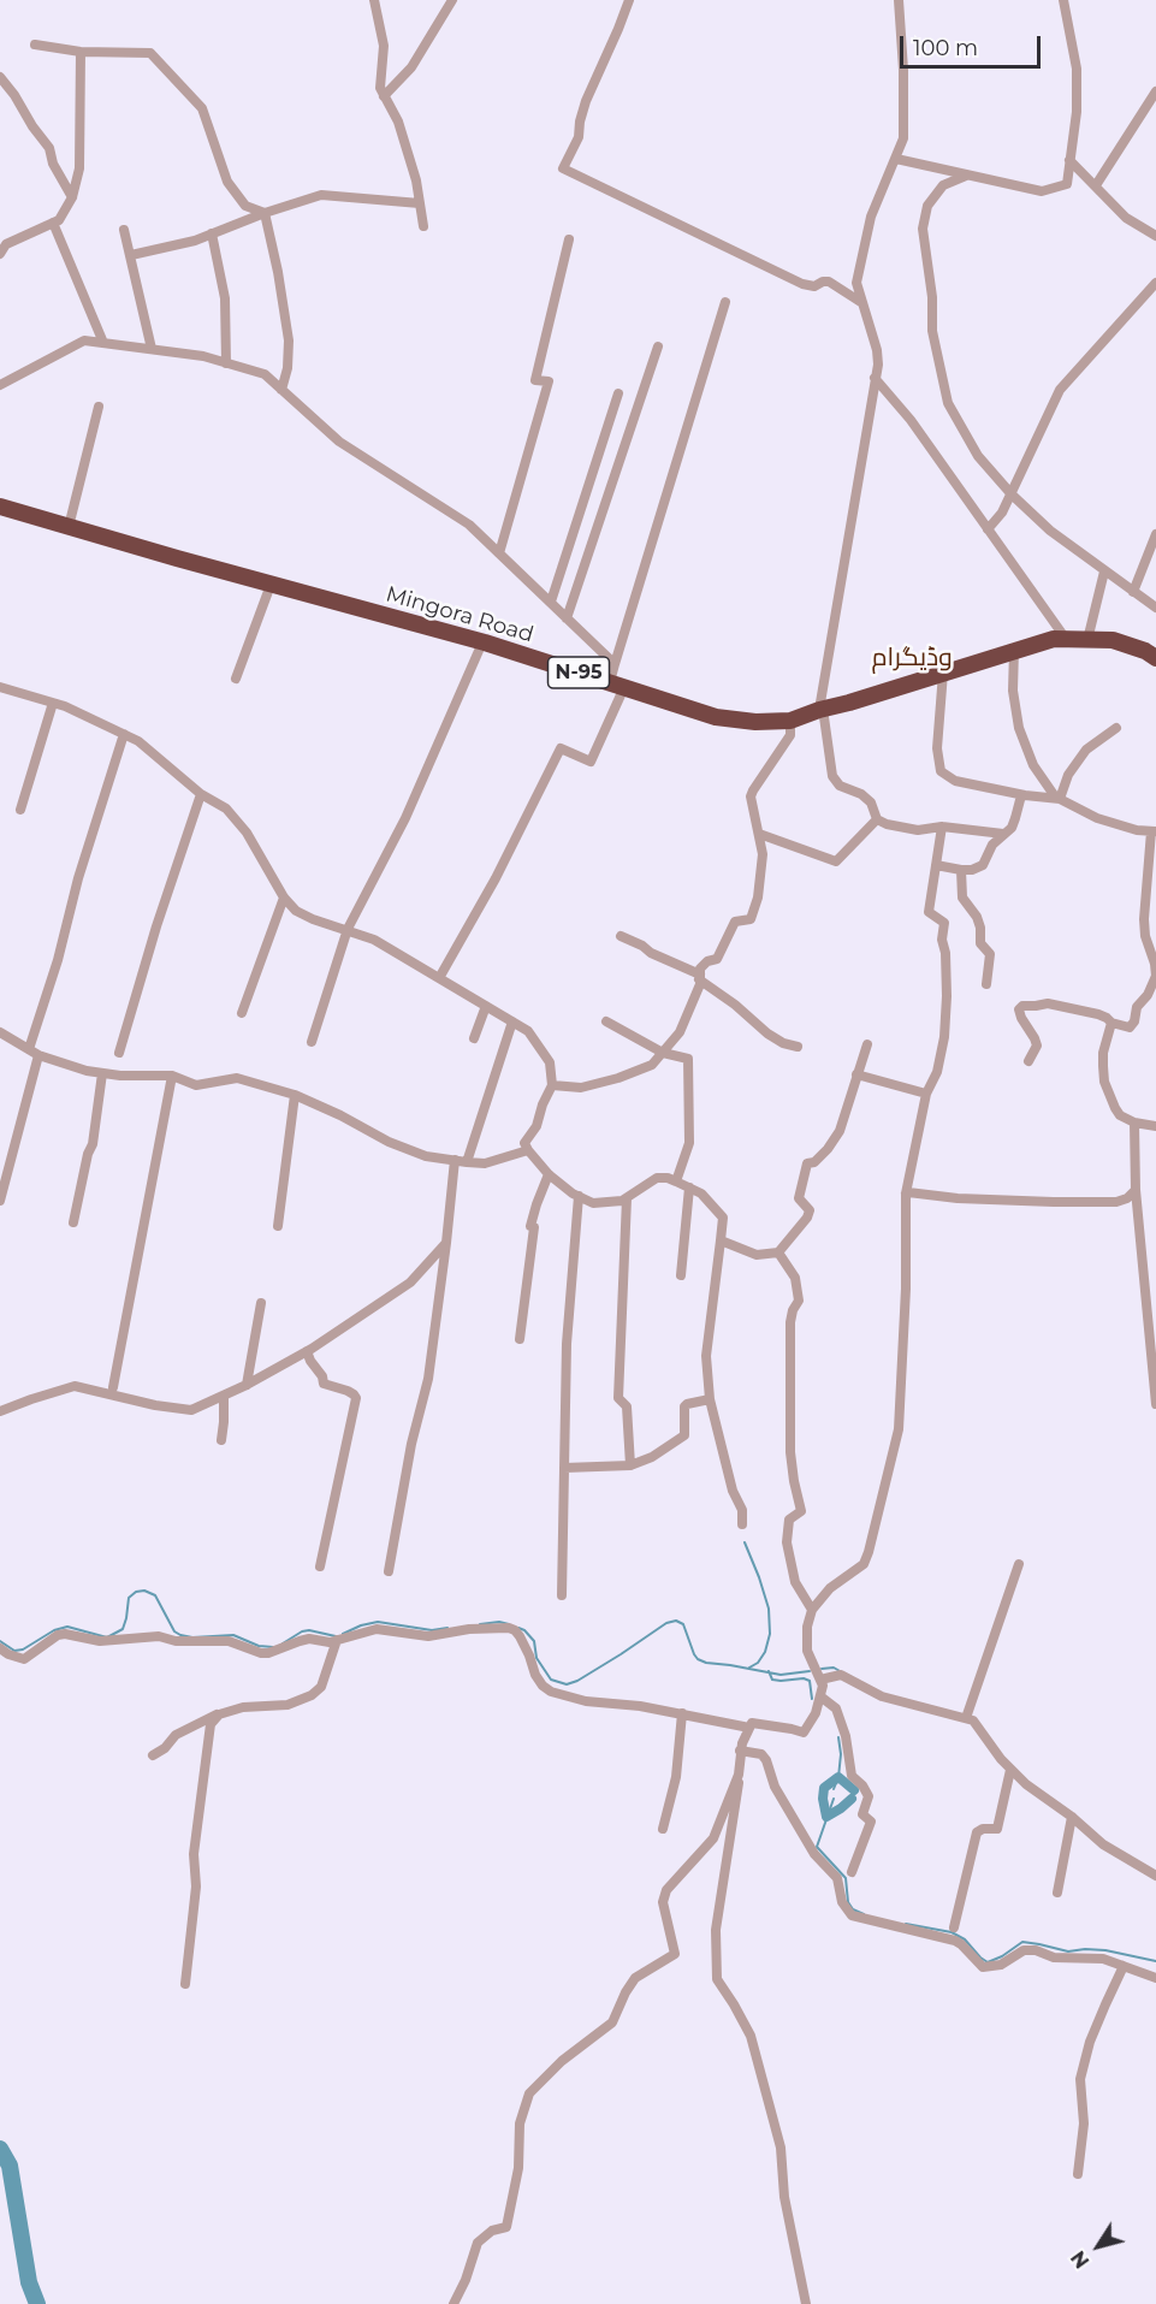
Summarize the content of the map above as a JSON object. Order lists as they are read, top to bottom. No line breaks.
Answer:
{"streets":{"highway":["Mingora Road","N-95"]},"districts":["وڈیگرام"],"scale_bar":"100 m","north":"bottom left"}
